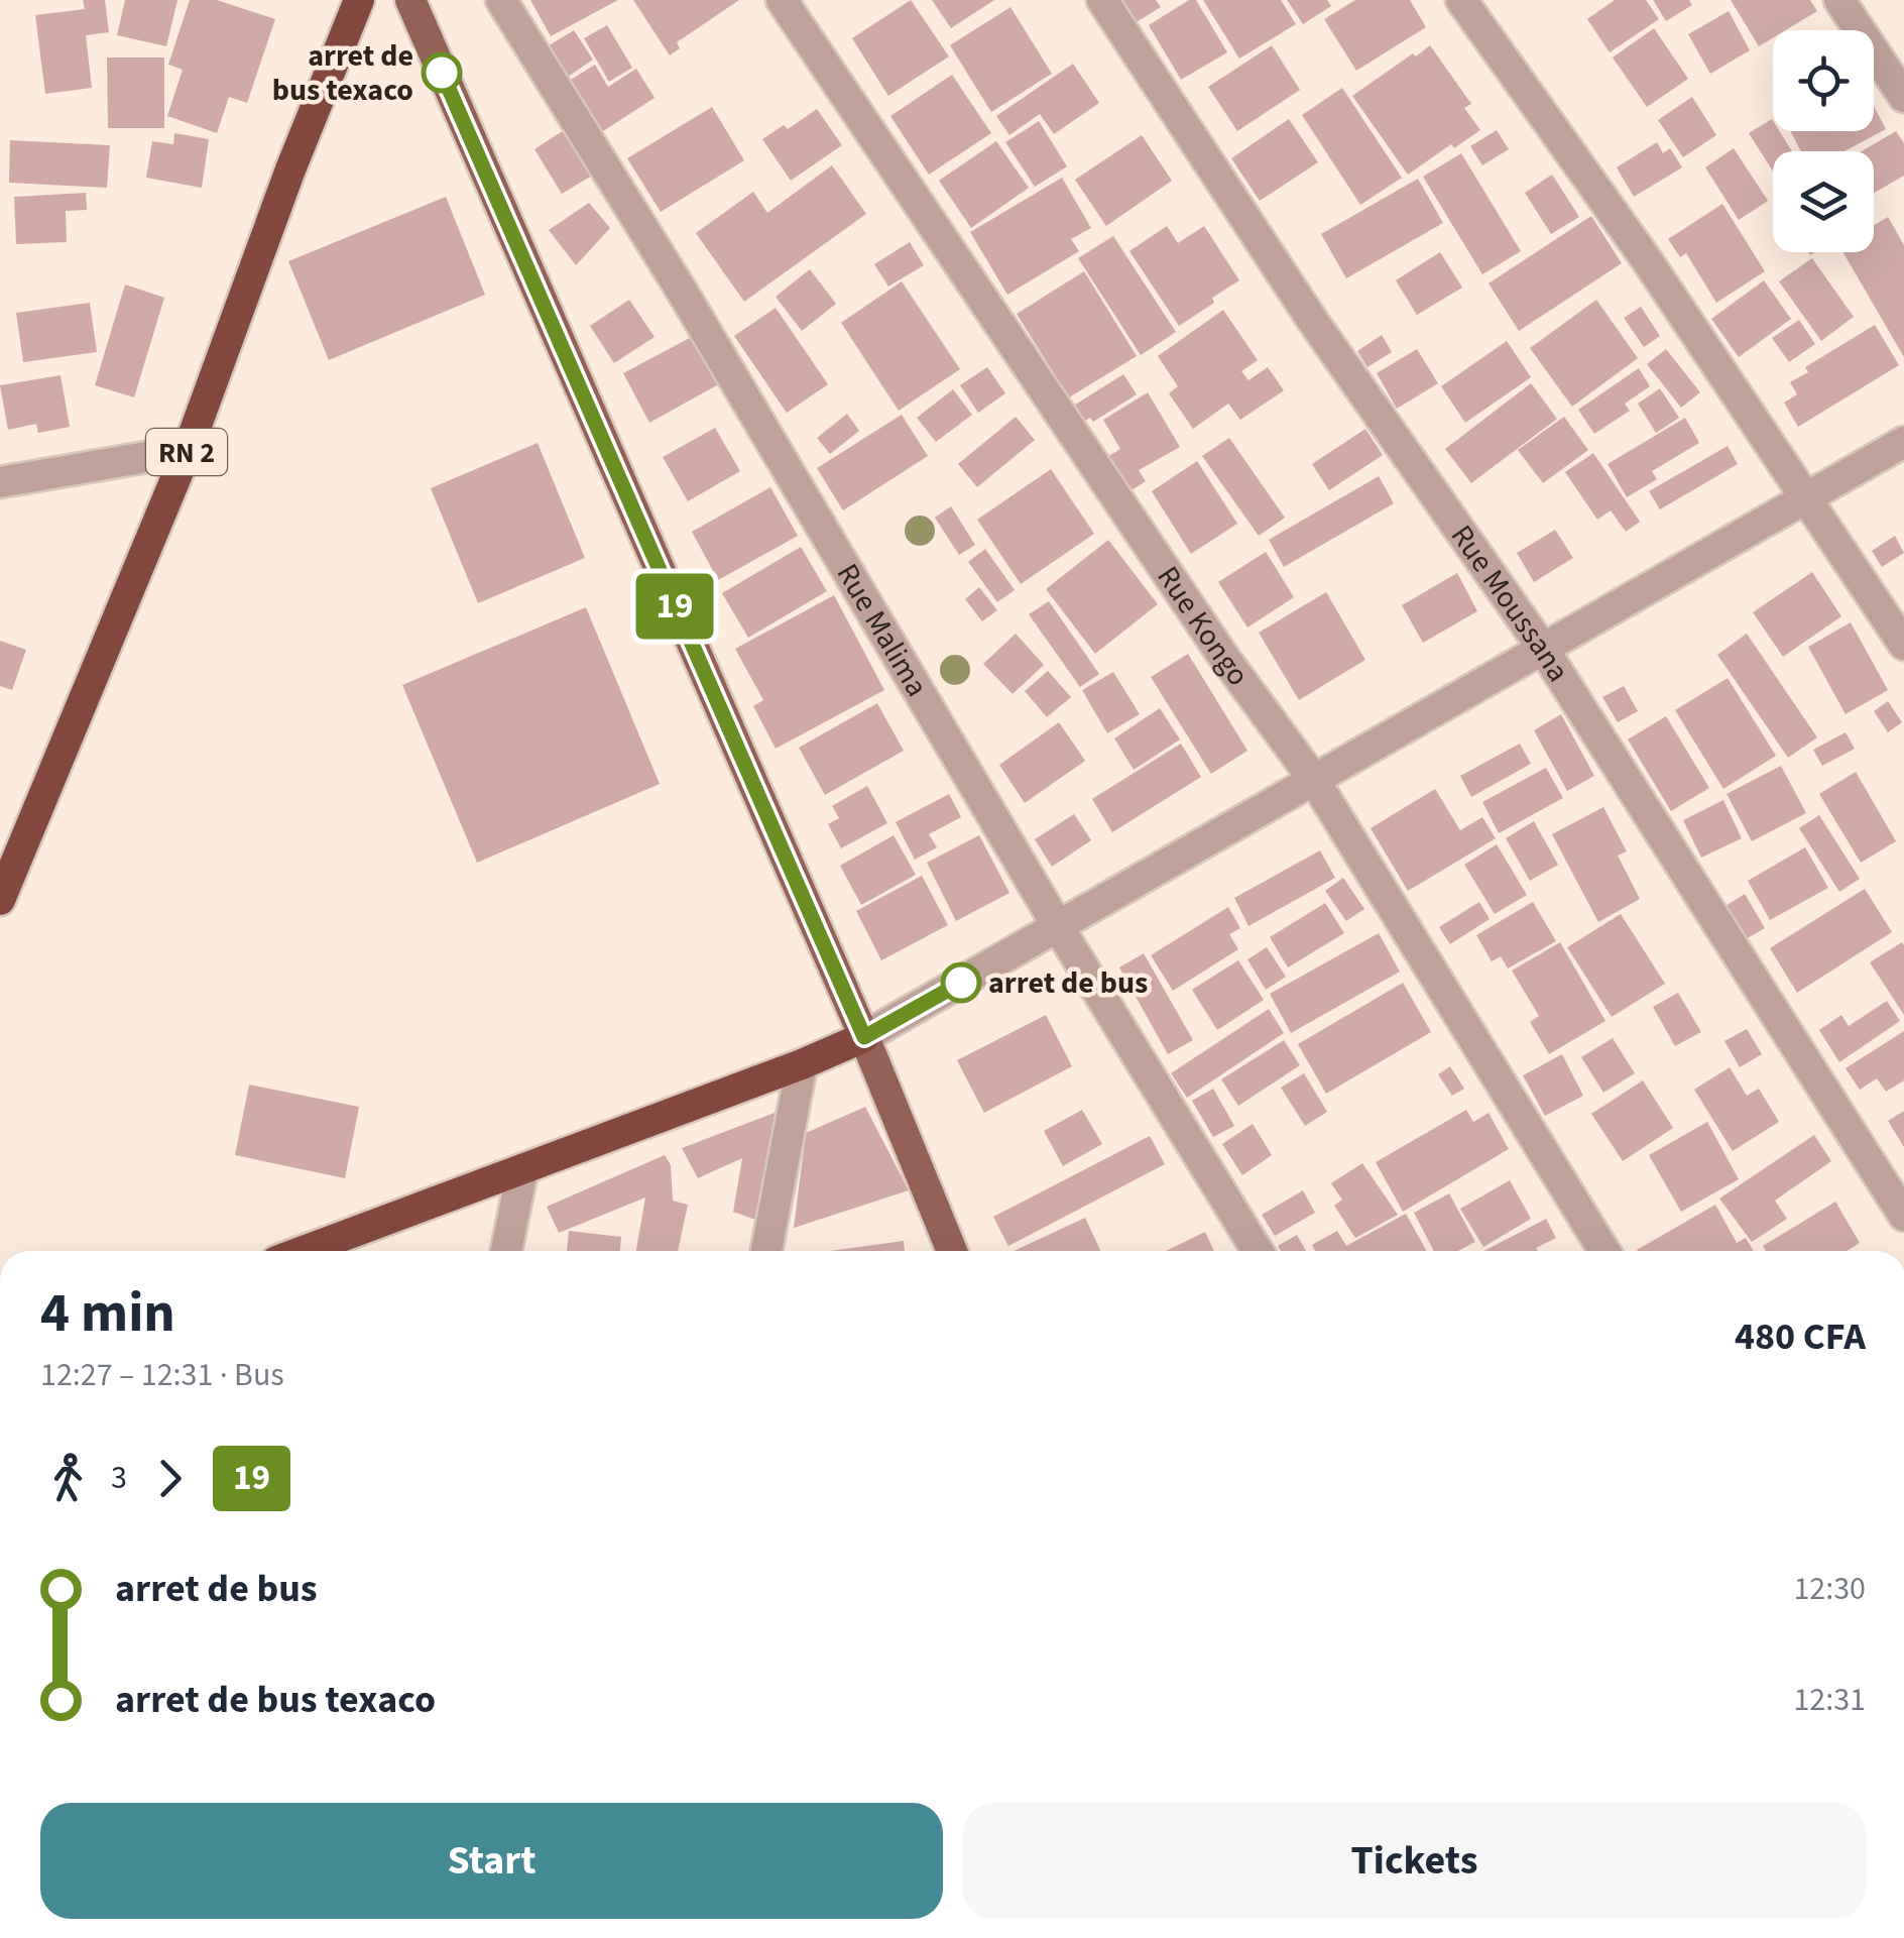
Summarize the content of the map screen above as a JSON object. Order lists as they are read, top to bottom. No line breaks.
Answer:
{"streets":{"highway":["RN 2"],"street":["Rue Moussana","Rue Kongo","Rue Malima"]},"places":["arret de bus texaco","arret de bus"],"lines":["bus line 19"],"page":{"on_map":"19","heading":["4 min","12:27 – 12:31 · Bus","480 CFA"],"legs":["3","19"],"list":[{"name":"arret de bus","value":"12:30"},{"name":"arret de bus texaco","value":"12:31"}],"buttons":["Start","Tickets"]}}
